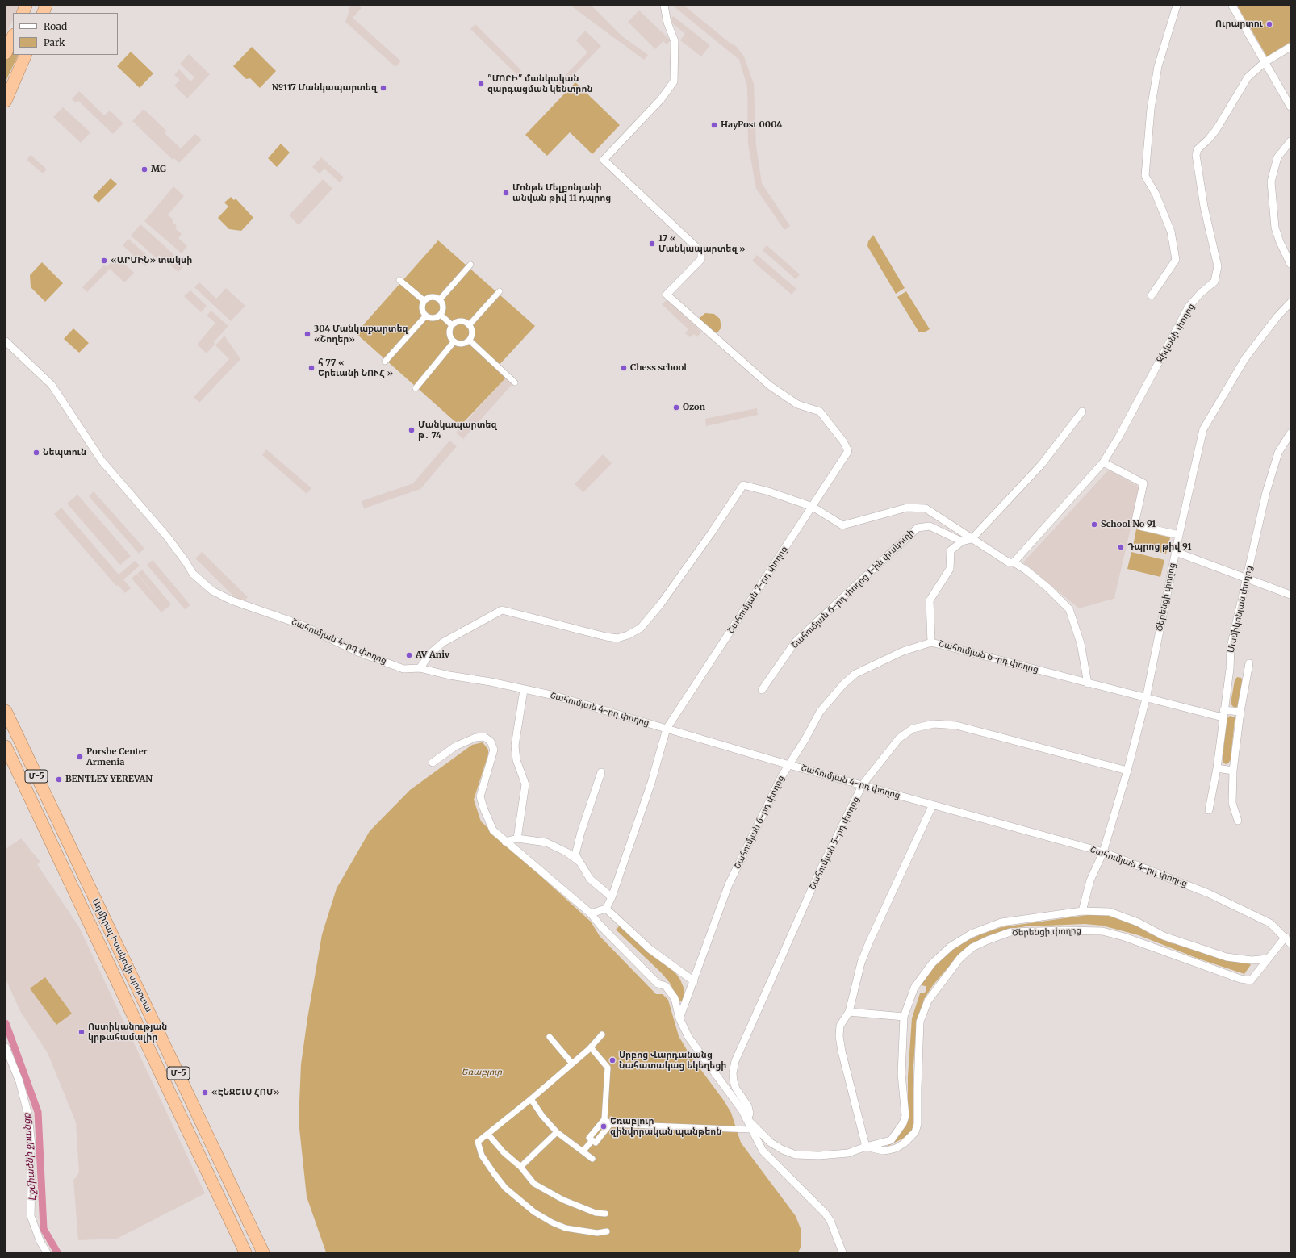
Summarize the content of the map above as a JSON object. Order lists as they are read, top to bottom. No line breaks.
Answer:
{"streets":{"highway":["Մ-5","Ադմիրալ Իսակովի պողոտա"],"street":["Ջիվանի փողոց","Շահումյան 6-րդ փողոց 1-ին փակուղի","Շահումյան 7-րդ փողոց","Ծերենցի փողոց","Մամիկոնյան փողոց","Շահումյան 4-րդ փողոց","Շահումյան 6-րդ փողոց","Շահումյան 5-րդ փողոց"]},"crossings":[["Շահումյան 7-րդ փողոց","Շահումյան 4-րդ փողոց"],["Ծերենցի փողոց","Շահումյան 4-րդ փողոց"],["Ծերենցի փողոց","Շահումյան 6-րդ փողոց"],["Ծերենցի փողոց","Շահումյան 5-րդ փողոց"],["Մամիկոնյան փողոց","Շահումյան 6-րդ փողոց"],["Շահումյան 4-րդ փողոց","Շահումյան 6-րդ փողոց"],["Շահումյան 4-րդ փողոց","Շահումյան 5-րդ փողոց"]],"water":["Էջմիածնի ջրանցք"],"parks":["Եռաբլուր"],"places":["Ուրարտու","\"ՄՈՐԻ\" մանկական զարգացման կենտրոն","№117 Մանկապարտեզ","HayPost 0004","MG","Մոնթե Մելքոնյանի անվան թիվ 11 դպրոց","17 « Մանկապարտեզ »","«ԱՐՄԻՆ» տակսի","304 Մանկաpարտեզ «Շողեր»","հ 77 « Երեւանի ՆՈՒՀ »","Chess school","Ozon","Մանկապարտեզ թ․ 74","Նեպտուն","School No 91","Դպրոց թիվ 91","AV Aniv","Porshe Center Armenia","BENTLEY YEREVAN","Ոստիկանության կրթահամալիր","Սրբոց Վարդանանց Նահատակաց եկեղեցի","«ԷՆՋԵԼՍ ՀՈՄ»","Եռաբլուր զինվորական պանթեոն"],"legend":["Road","Park"]}
